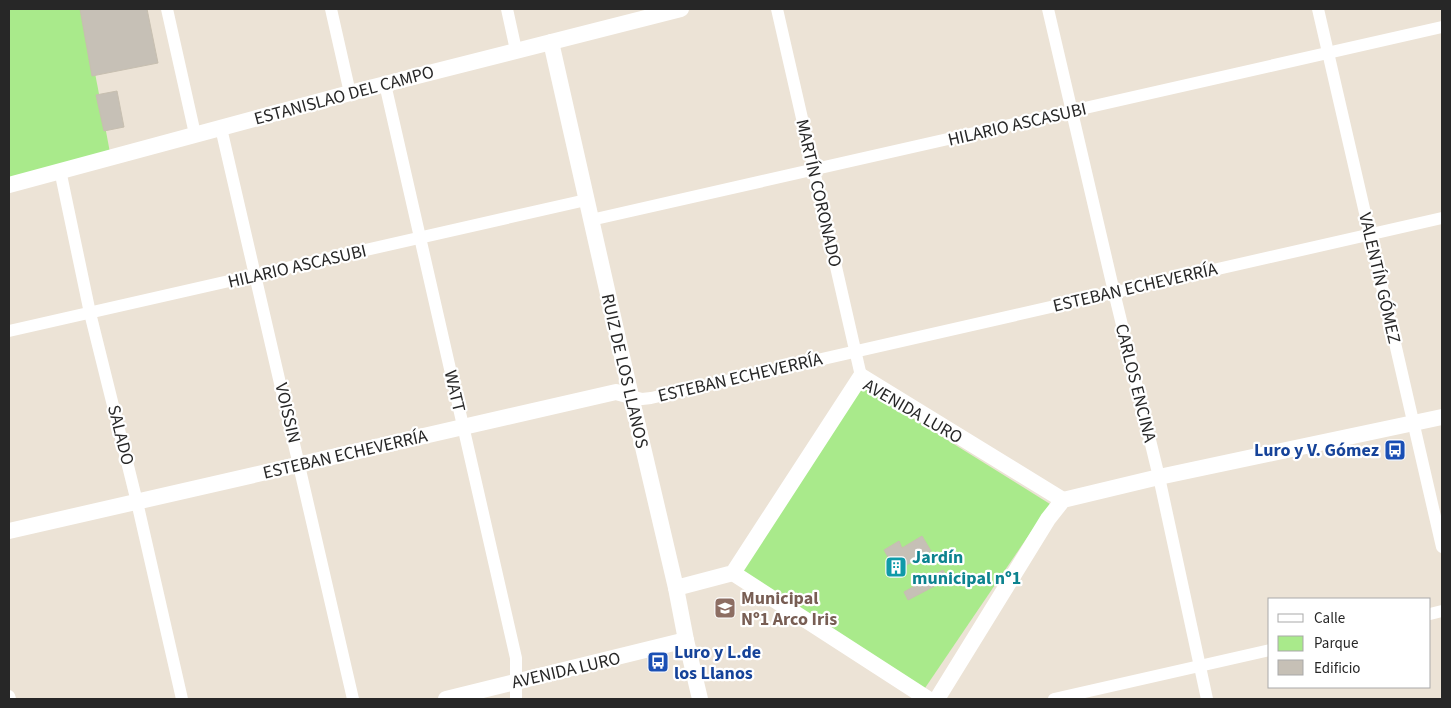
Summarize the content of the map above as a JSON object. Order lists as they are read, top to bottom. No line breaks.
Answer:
{"streets":{"street":["ESTANISLAO DEL CAMPO","HILARIO ASCASUBI","MARTÍN CORONADO","VALENTÍN GÓMEZ","ESTEBAN ECHEVERRÍA","RUIZ DE LOS LLANOS","CARLOS ENCINA","WATT","AVENIDA LURO","VOISSIN","SALADO"]},"crossings":[["ESTANISLAO DEL CAMPO","RUIZ DE LOS LLANOS"],["ESTANISLAO DEL CAMPO","WATT"],["ESTANISLAO DEL CAMPO","VOISSIN"],["ESTANISLAO DEL CAMPO","SALADO"],["HILARIO ASCASUBI","MARTÍN CORONADO"],["HILARIO ASCASUBI","VALENTÍN GÓMEZ"],["HILARIO ASCASUBI","RUIZ DE LOS LLANOS"],["HILARIO ASCASUBI","CARLOS ENCINA"],["HILARIO ASCASUBI","WATT"],["HILARIO ASCASUBI","VOISSIN"],["HILARIO ASCASUBI","SALADO"],["MARTÍN CORONADO","ESTEBAN ECHEVERRÍA"],["MARTÍN CORONADO","AVENIDA LURO"],["VALENTÍN GÓMEZ","ESTEBAN ECHEVERRÍA"],["ESTEBAN ECHEVERRÍA","RUIZ DE LOS LLANOS"],["ESTEBAN ECHEVERRÍA","CARLOS ENCINA"],["ESTEBAN ECHEVERRÍA","WATT"],["ESTEBAN ECHEVERRÍA","VOISSIN"],["ESTEBAN ECHEVERRÍA","SALADO"],["RUIZ DE LOS LLANOS","AVENIDA LURO"],["WATT","AVENIDA LURO"]],"places":{"bus stop":["Luro y V. Gómez","Luro y L.de los Llanos"],"building":["Jardín municipal nº1"],"school or university":["Municipal Nº1 Arco Iris"]},"legend":["Calle","Parque","Edificio"]}
